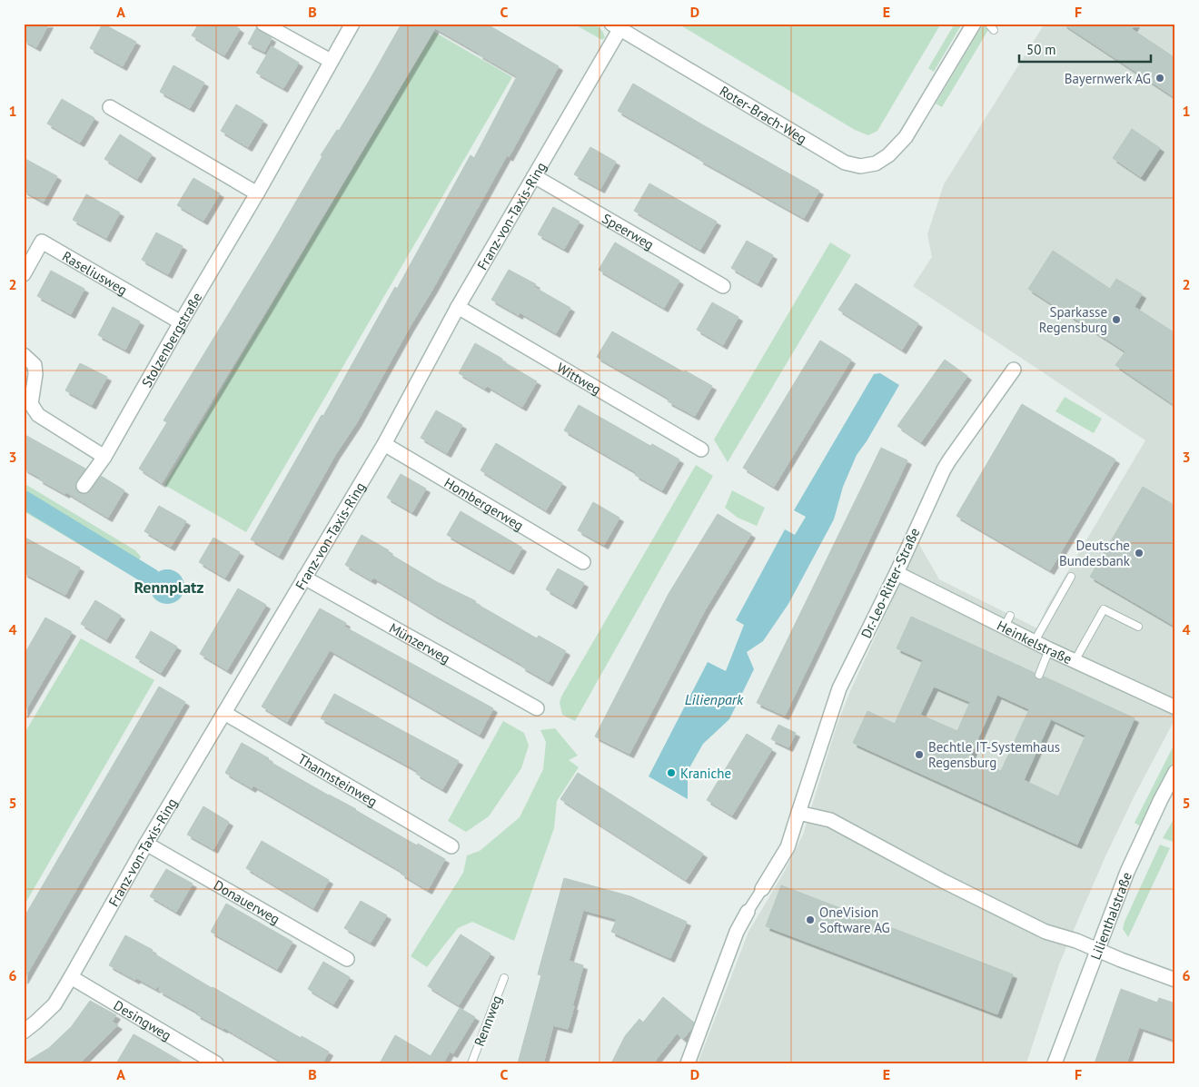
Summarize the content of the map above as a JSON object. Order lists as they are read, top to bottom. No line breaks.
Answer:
{"streets":{"street":["Roter-Brach-Weg","Franz-von-Taxis-Ring","Speerweg","Raseliusweg","Stolzenbergstraße","Wittweg","Hombergerweg","Dr.-Leo-Ritter-Straße","Heinkelstraße","Münzerweg","Thannsteinweg","Donauerweg","Lilienthalstraße","Desingweg"],"lane":["Rennweg"]},"crossings":[["Roter-Brach-Weg","Franz-von-Taxis-Ring"],["Franz-von-Taxis-Ring","Speerweg"],["Franz-von-Taxis-Ring","Wittweg"],["Franz-von-Taxis-Ring","Hombergerweg"],["Franz-von-Taxis-Ring","Münzerweg"],["Franz-von-Taxis-Ring","Thannsteinweg"],["Franz-von-Taxis-Ring","Donauerweg"],["Franz-von-Taxis-Ring","Desingweg"],["Raseliusweg","Stolzenbergstraße"],["Dr.-Leo-Ritter-Straße","Heinkelstraße"]],"districts":["Rennplatz"],"water":["Lilienpark"],"places":["Bayernwerk AG","Sparkasse Regensburg","Deutsche Bundesbank","Bechtle IT-Systemhaus Regensburg","Kraniche","OneVision Software AG"],"scale_bar":"50 m","grid":{"columns":["A","B","C","D","E","F"],"rows":["1","2","3","4","5","6"]}}
